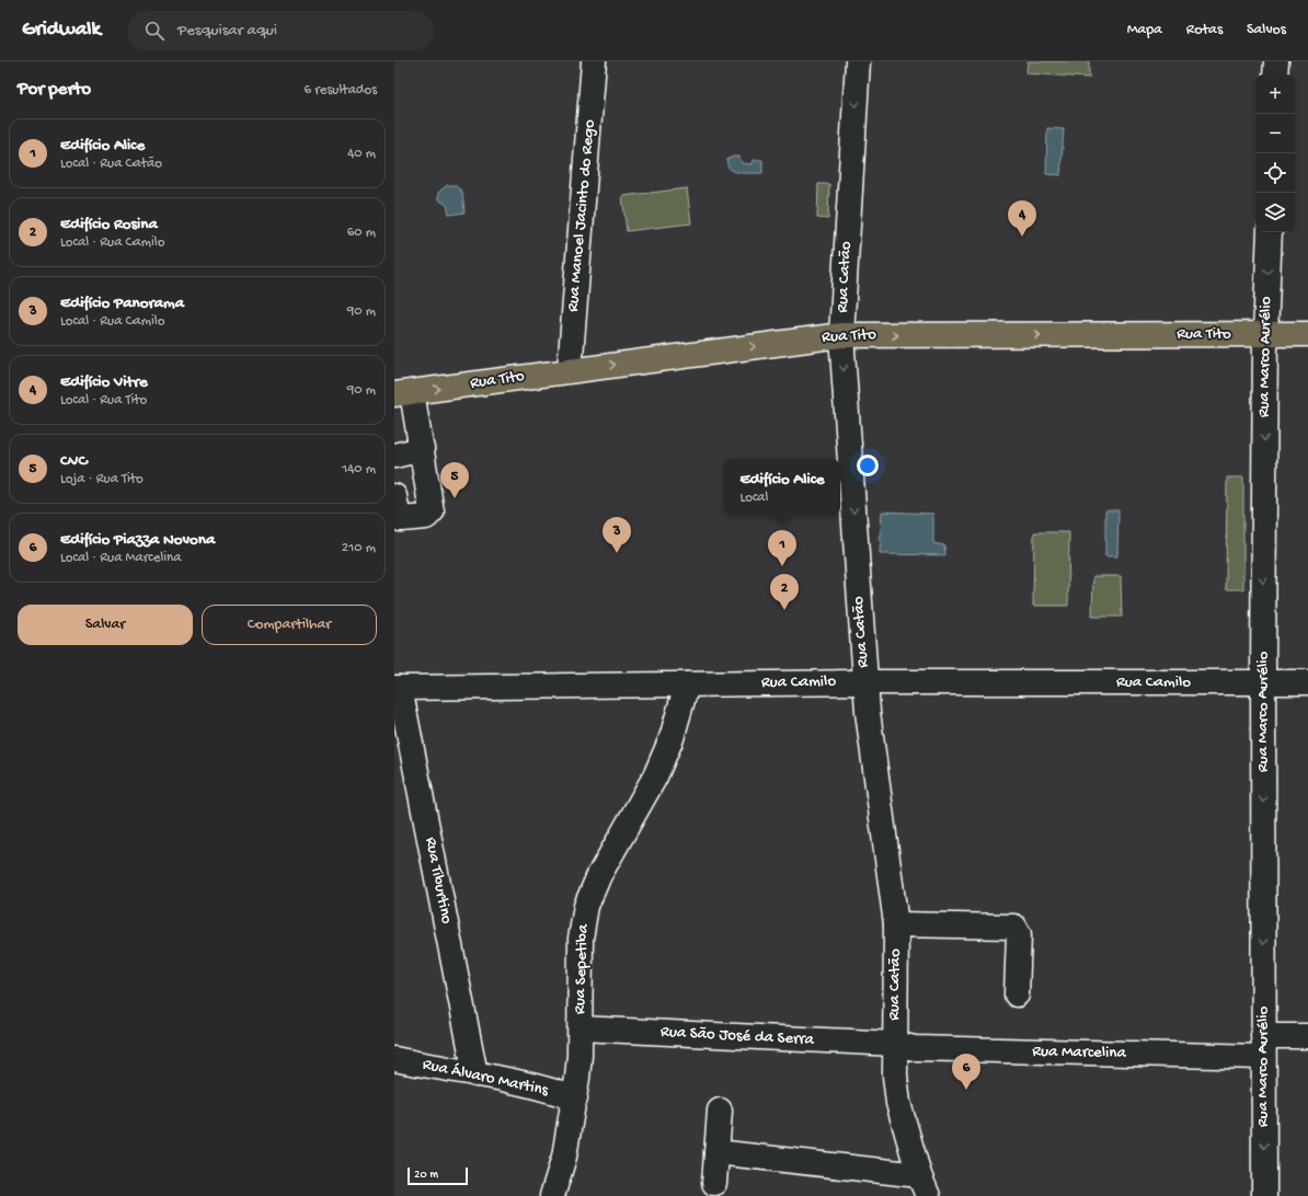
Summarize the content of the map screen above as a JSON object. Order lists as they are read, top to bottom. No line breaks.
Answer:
{"streets":{"main road":["Rua Tito"],"street":["Rua Manoel Jacinto do Rego","Rua Catão","Rua Marco Aurélio","Rua Camilo","Rua Tiburtino","Rua Sepetiba","Rua São José da Serra","Rua Marcelina","Rua Álvaro Martins"]},"crossings":[["Rua Manoel Jacinto do Rego","Rua Tito"],["Rua Catão","Rua Tito"],["Rua Catão","Rua Camilo"],["Rua Catão","Rua São José da Serra"],["Rua Catão","Rua Marcelina"],["Rua Tito","Rua Marco Aurélio"],["Rua Marco Aurélio","Rua Camilo"],["Rua Marco Aurélio","Rua Marcelina"],["Rua Camilo","Rua Tiburtino"],["Rua Camilo","Rua Sepetiba"],["Rua Tiburtino","Rua Álvaro Martins"],["Rua Sepetiba","Rua São José da Serra"],["Rua Sepetiba","Rua Álvaro Martins"],["Rua São José da Serra","Rua Marcelina"]],"one_way":["Rua Catão","Rua Tito","Rua Marco Aurélio"],"scale_bar":"20 m","page":{"header":"Gridwalk","search":"Pesquisar aqui","nav":["Mapa","Rotas","Salvos"],"heading":["Por perto","6 resultados"],"map_buttons":["+","−"],"list":[{"mark":"1","name":"Edifício Alice","note":"Local · Rua Catão","value":"40 m"},{"mark":"2","name":"Edifício Rosina","note":"Local · Rua Camilo","value":"60 m"},{"mark":"3","name":"Edifício Panorama","note":"Local · Rua Camilo","value":"90 m"},{"mark":"4","name":"Edifício Vitre","note":"Local · Rua Tito","value":"90 m"},{"mark":"5","name":"CVC","note":"Loja · Rua Tito","value":"140 m"},{"mark":"6","name":"Edifício Piazza Novona","note":"Local · Rua Marcelina","value":"210 m"}],"pins":["4","5","3","1","2","6"],"popup":["Edifício Alice","Local"],"buttons":["Salvar","Compartilhar"],"scale":"20 m"}}
